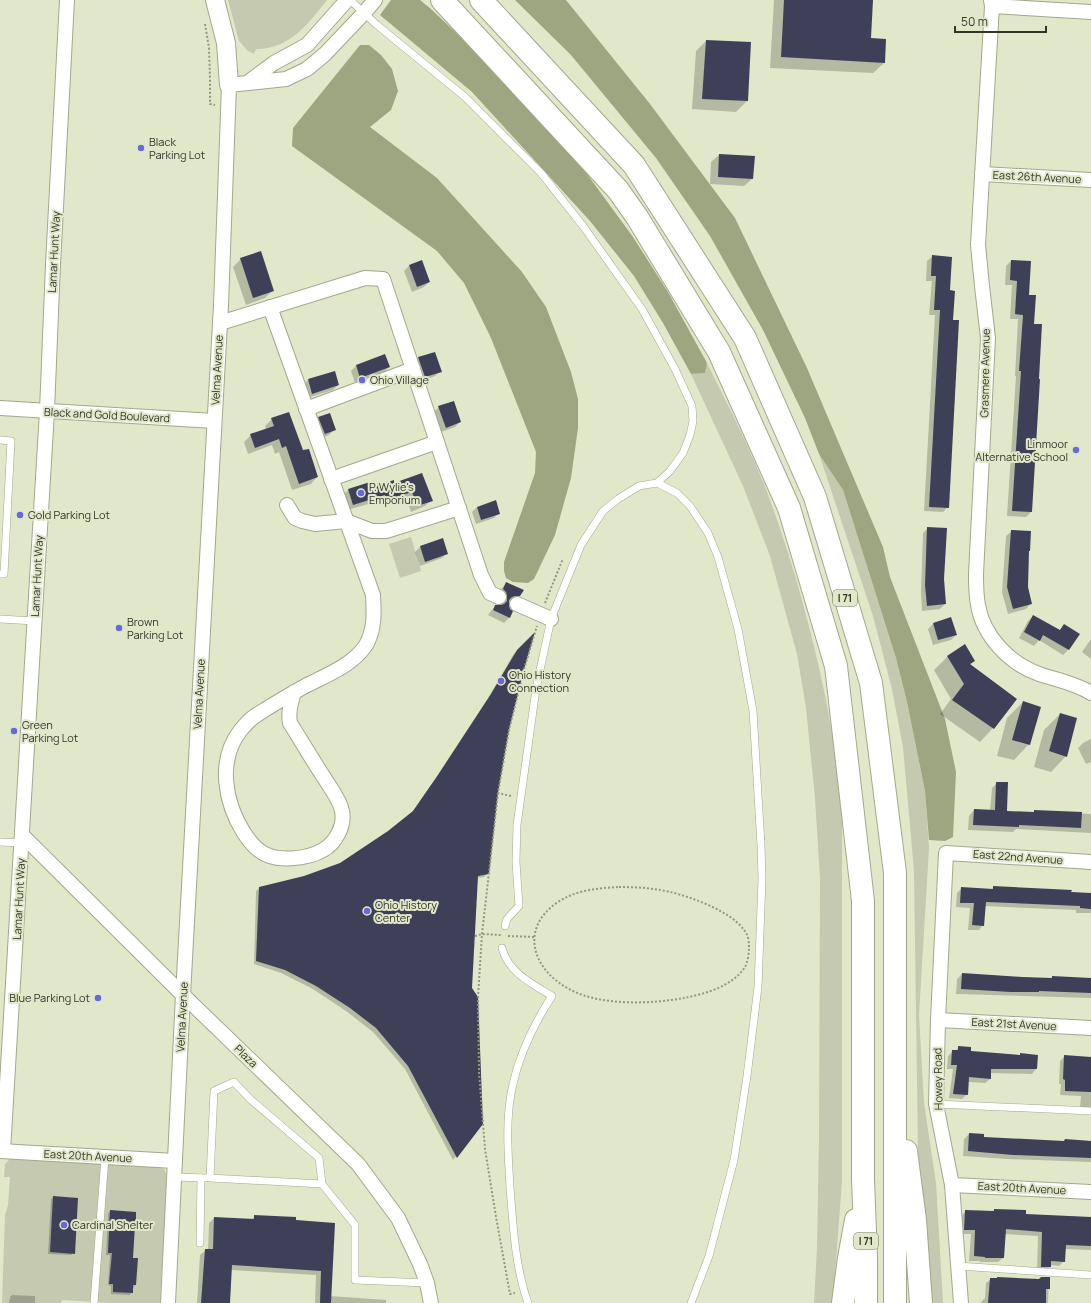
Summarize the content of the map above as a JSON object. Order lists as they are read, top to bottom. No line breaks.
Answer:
{"streets":{"highway":["I 71"],"street":["East 26th Avenue","Lamar Hunt Way","Velma Avenue","Grasmere Avenue","Black and Gold Boulevard","East 22nd Avenue","East 21st Avenue","Plaza","Howey Road","East 20th Avenue"]},"crossings":[["East 26th Avenue","Grasmere Avenue"],["Lamar Hunt Way","Black and Gold Boulevard"],["Lamar Hunt Way","Plaza"],["Lamar Hunt Way","East 20th Avenue"],["Velma Avenue","Black and Gold Boulevard"],["Velma Avenue","Plaza"],["Velma Avenue","East 20th Avenue"],["East 22nd Avenue","Howey Road"],["East 21st Avenue","Howey Road"],["Howey Road","East 20th Avenue"]],"places":["Black Parking Lot","Ohio Village","Linmoor Alternative School","P. Wylie's Emporium","Gold Parking Lot","Brown Parking Lot","Ohio History Connection","Green Parking Lot","Ohio History Center","Blue Parking Lot","Cardinal Shelter"],"scale_bar":"50 m"}
